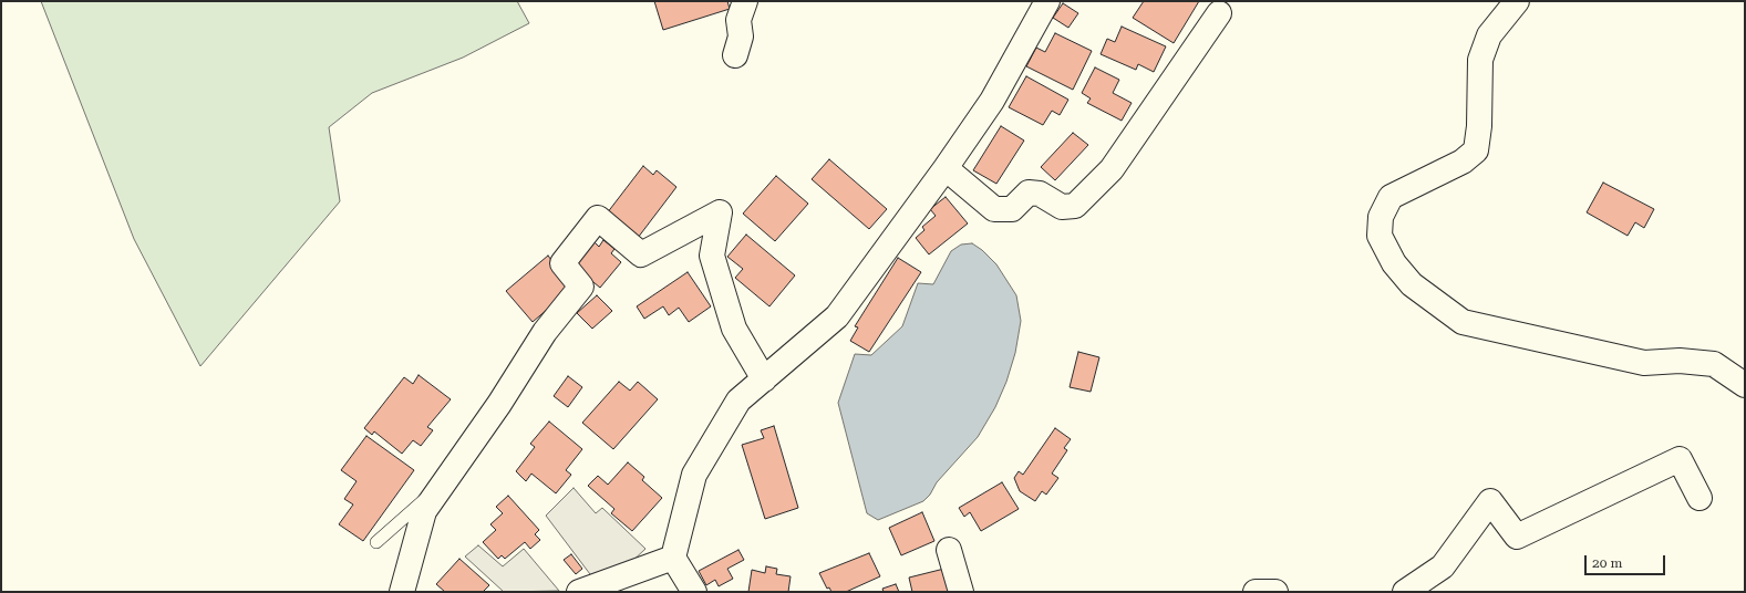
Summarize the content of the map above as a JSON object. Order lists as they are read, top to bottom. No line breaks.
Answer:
{"scale_bar":"20 m"}
